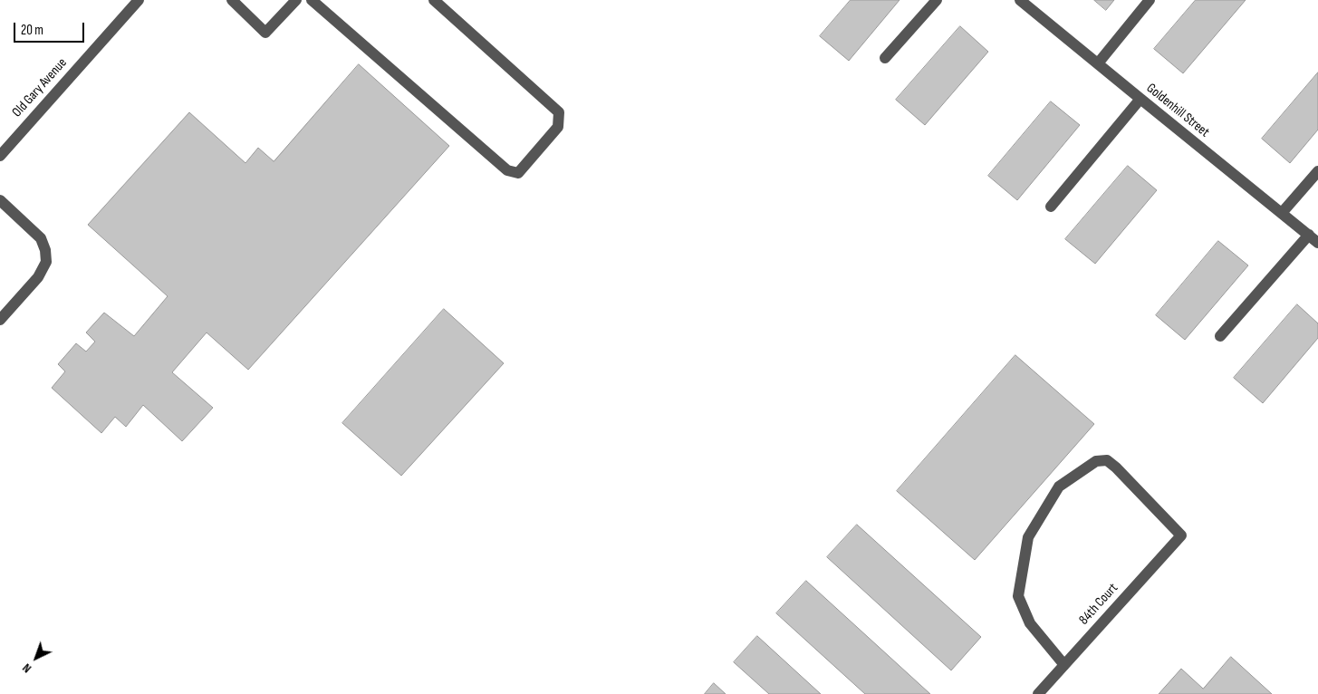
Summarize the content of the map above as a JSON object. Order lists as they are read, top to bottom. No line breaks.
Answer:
{"streets":{"street":["Old Gary Avenue","Goldenhill Street","84th Court"]},"scale_bar":"20 m","north":"bottom left"}
